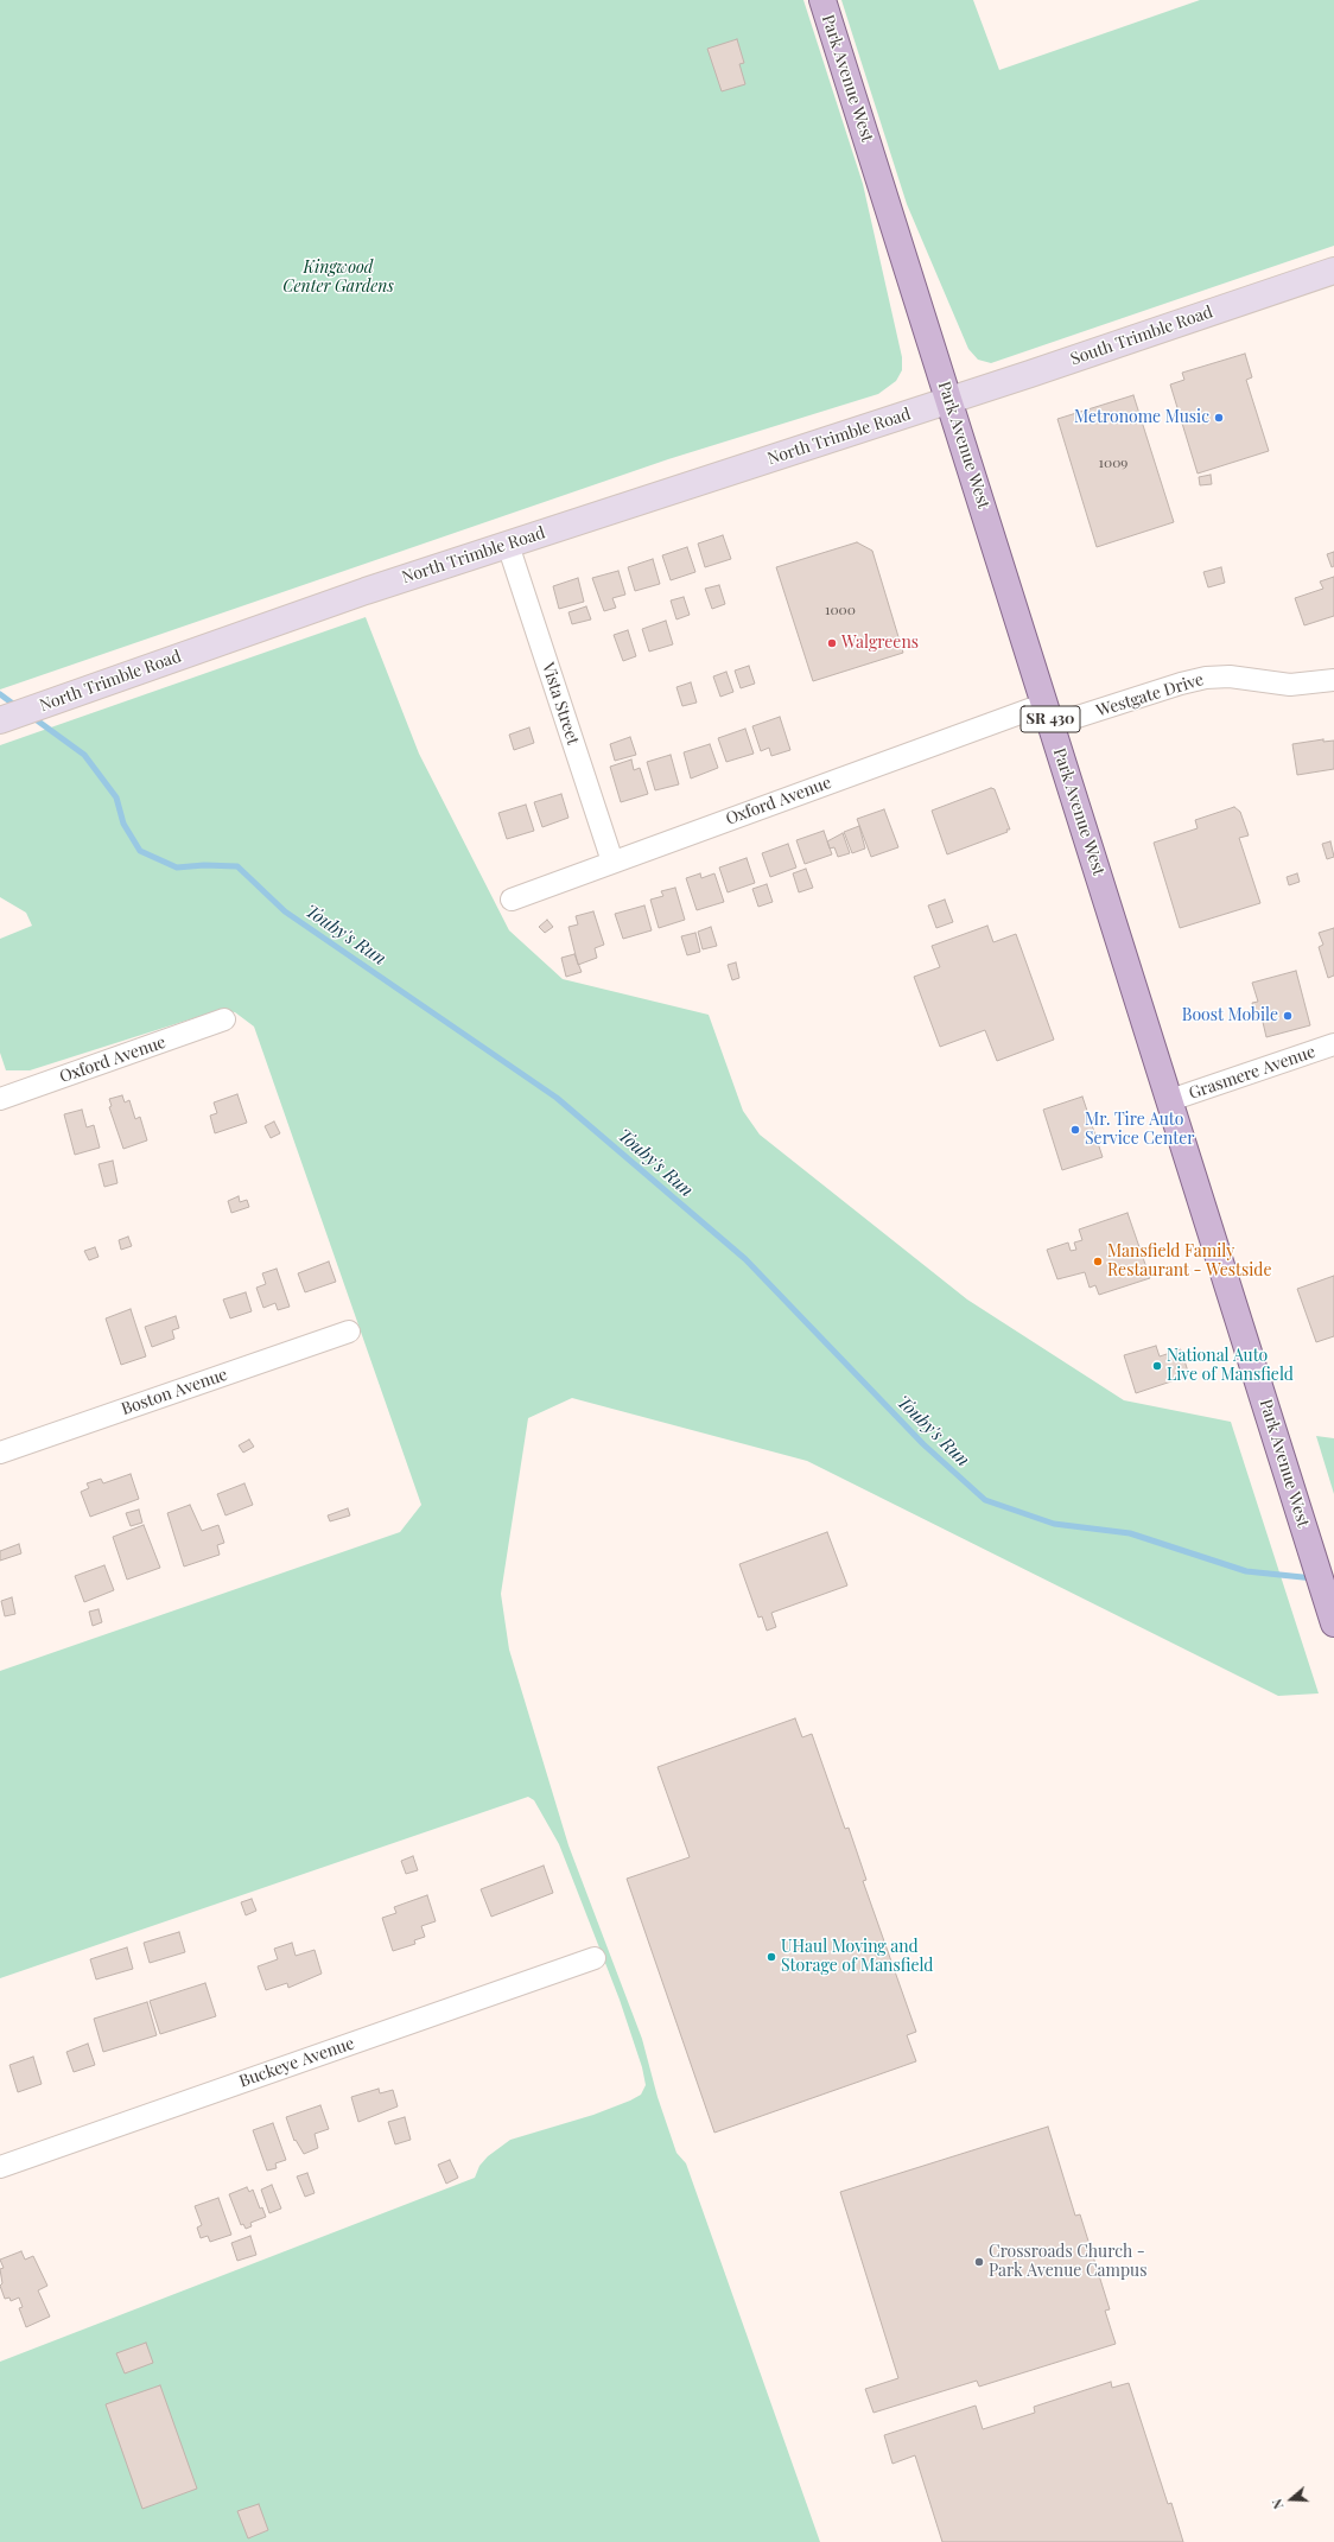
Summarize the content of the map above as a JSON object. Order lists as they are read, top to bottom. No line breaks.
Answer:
{"streets":{"main road":["Park Avenue West","South Trimble Road","North Trimble Road","SR 430"],"street":["Westgate Drive","Vista Street","Oxford Avenue","Grasmere Avenue","Boston Avenue","Buckeye Avenue"]},"crossings":[["Park Avenue West","South Trimble Road"],["Park Avenue West","North Trimble Road"],["Park Avenue West","Westgate Drive"],["Park Avenue West","Oxford Avenue"],["Park Avenue West","Grasmere Avenue"],["South Trimble Road","North Trimble Road"],["North Trimble Road","Vista Street"],["Westgate Drive","Oxford Avenue"],["Vista Street","Oxford Avenue"]],"water":["Touby's Run"],"parks":["Kingwood Center Gardens"],"places":["Metronome Music","Walgreens","Boost Mobile","Mr. Tire Auto Service Center","Mansfield Family Restaurant - Westside","National Auto Live of Mansfield","UHaul Moving and Storage of Mansfield","Crossroads Church - Park Avenue Campus"],"house_numbers":["1009","1000"],"north":"left"}
